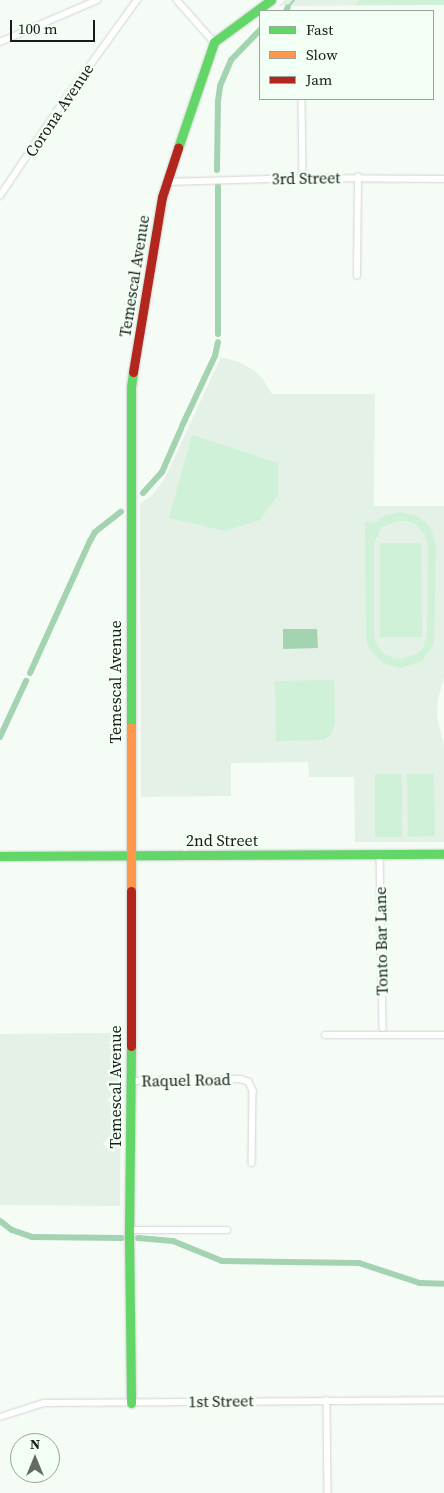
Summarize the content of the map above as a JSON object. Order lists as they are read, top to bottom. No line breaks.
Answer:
{"streets":{"street":["Corona Avenue","3rd Street","Temescal Avenue","2nd Street","Tonto Bar Lane","Raquel Road","1st Street"]},"crossings":[["3rd Street","Temescal Avenue"],["Temescal Avenue","2nd Street"],["Temescal Avenue","Raquel Road"],["Temescal Avenue","1st Street"],["2nd Street","Tonto Bar Lane"]],"legend":["Fast","Slow","Jam"],"scale_bar":"100 m","north":"top"}
